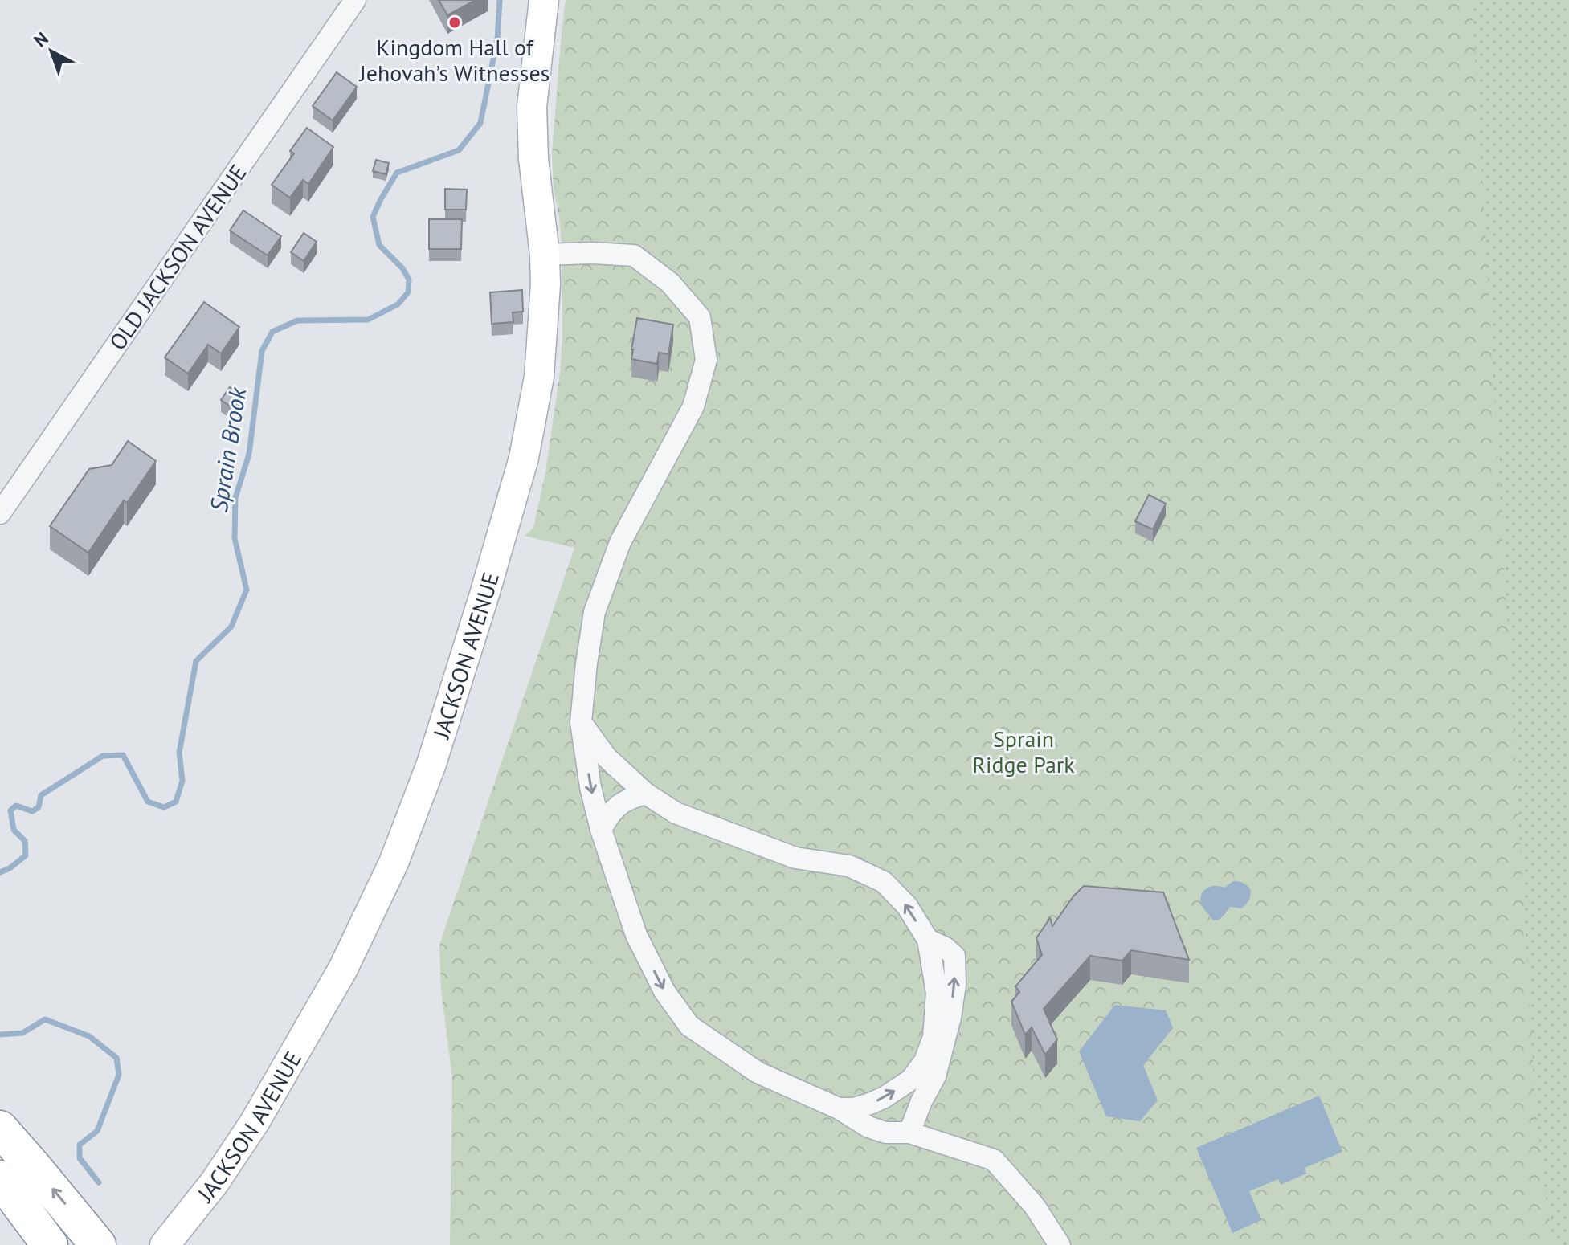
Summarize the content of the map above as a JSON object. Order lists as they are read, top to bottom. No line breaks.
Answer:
{"streets":{"main road":["JACKSON AVENUE"],"street":["OLD JACKSON AVENUE"]},"water":["Sprain Brook"],"parks":["Sprain Ridge Park"],"places":["Kingdom Hall of Jehovah’s Witnesses"],"north":"top left"}
